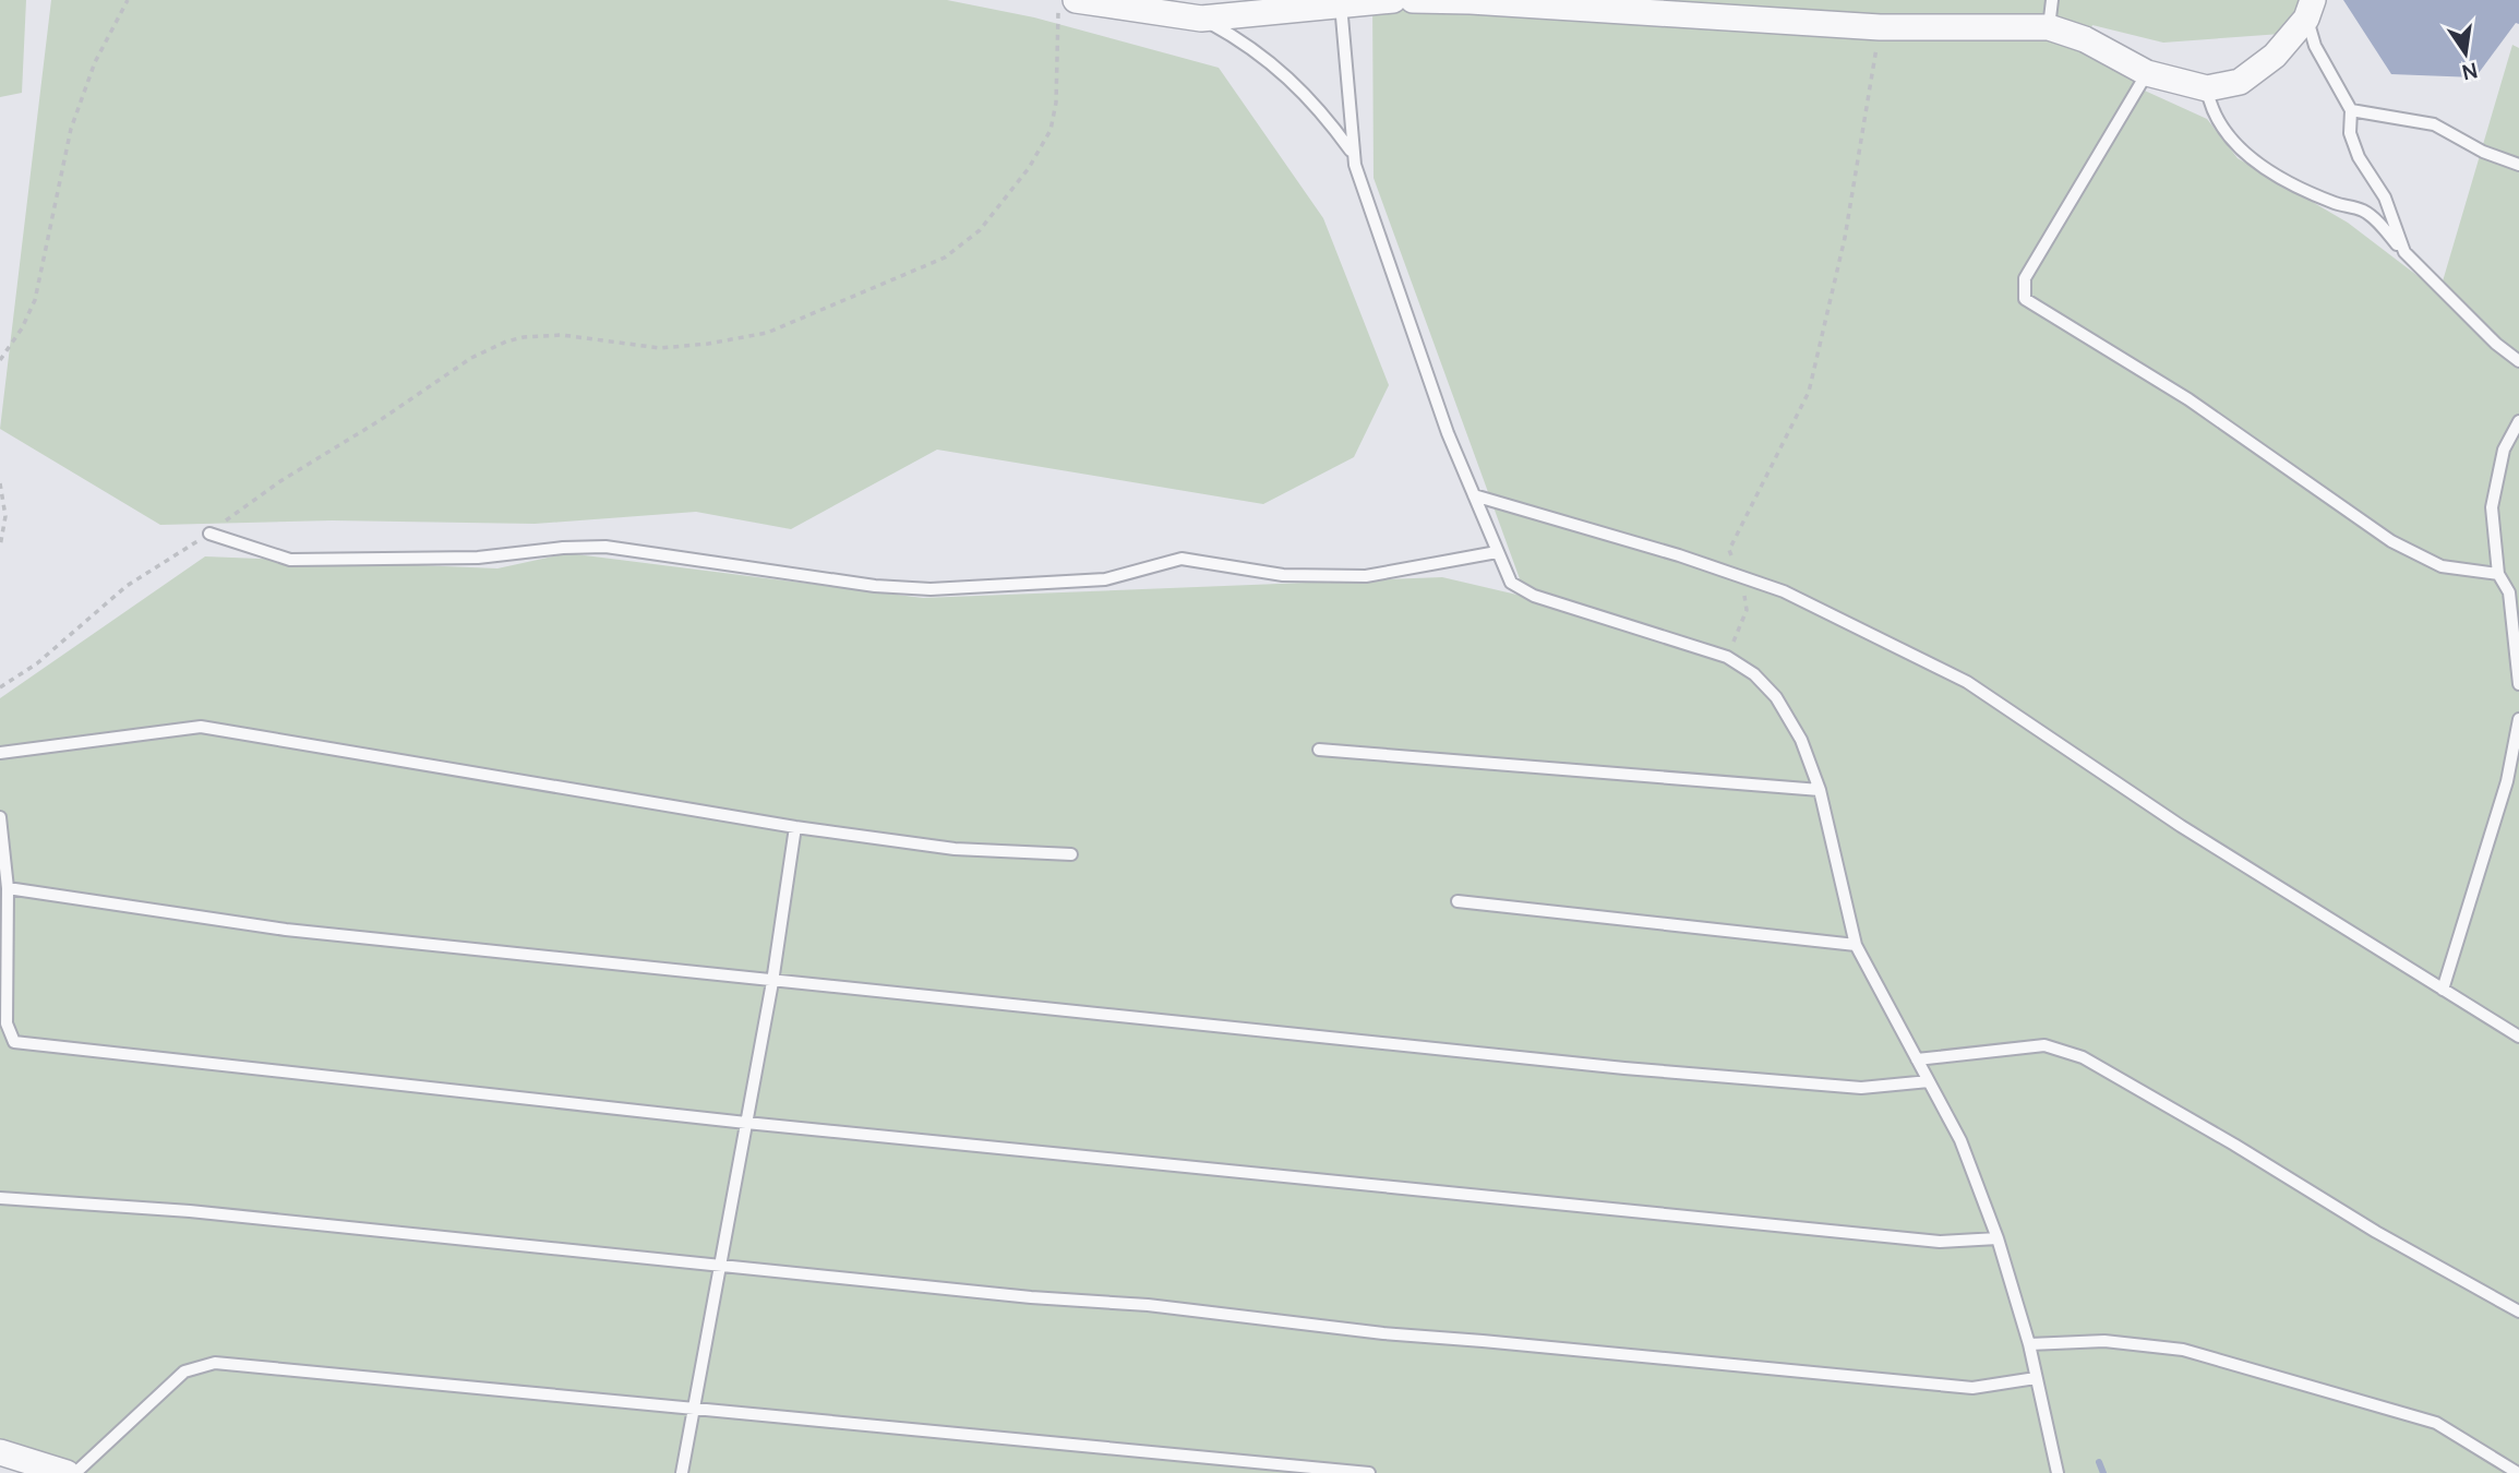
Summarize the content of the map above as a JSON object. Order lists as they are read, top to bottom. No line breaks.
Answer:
{"north":"bottom"}
